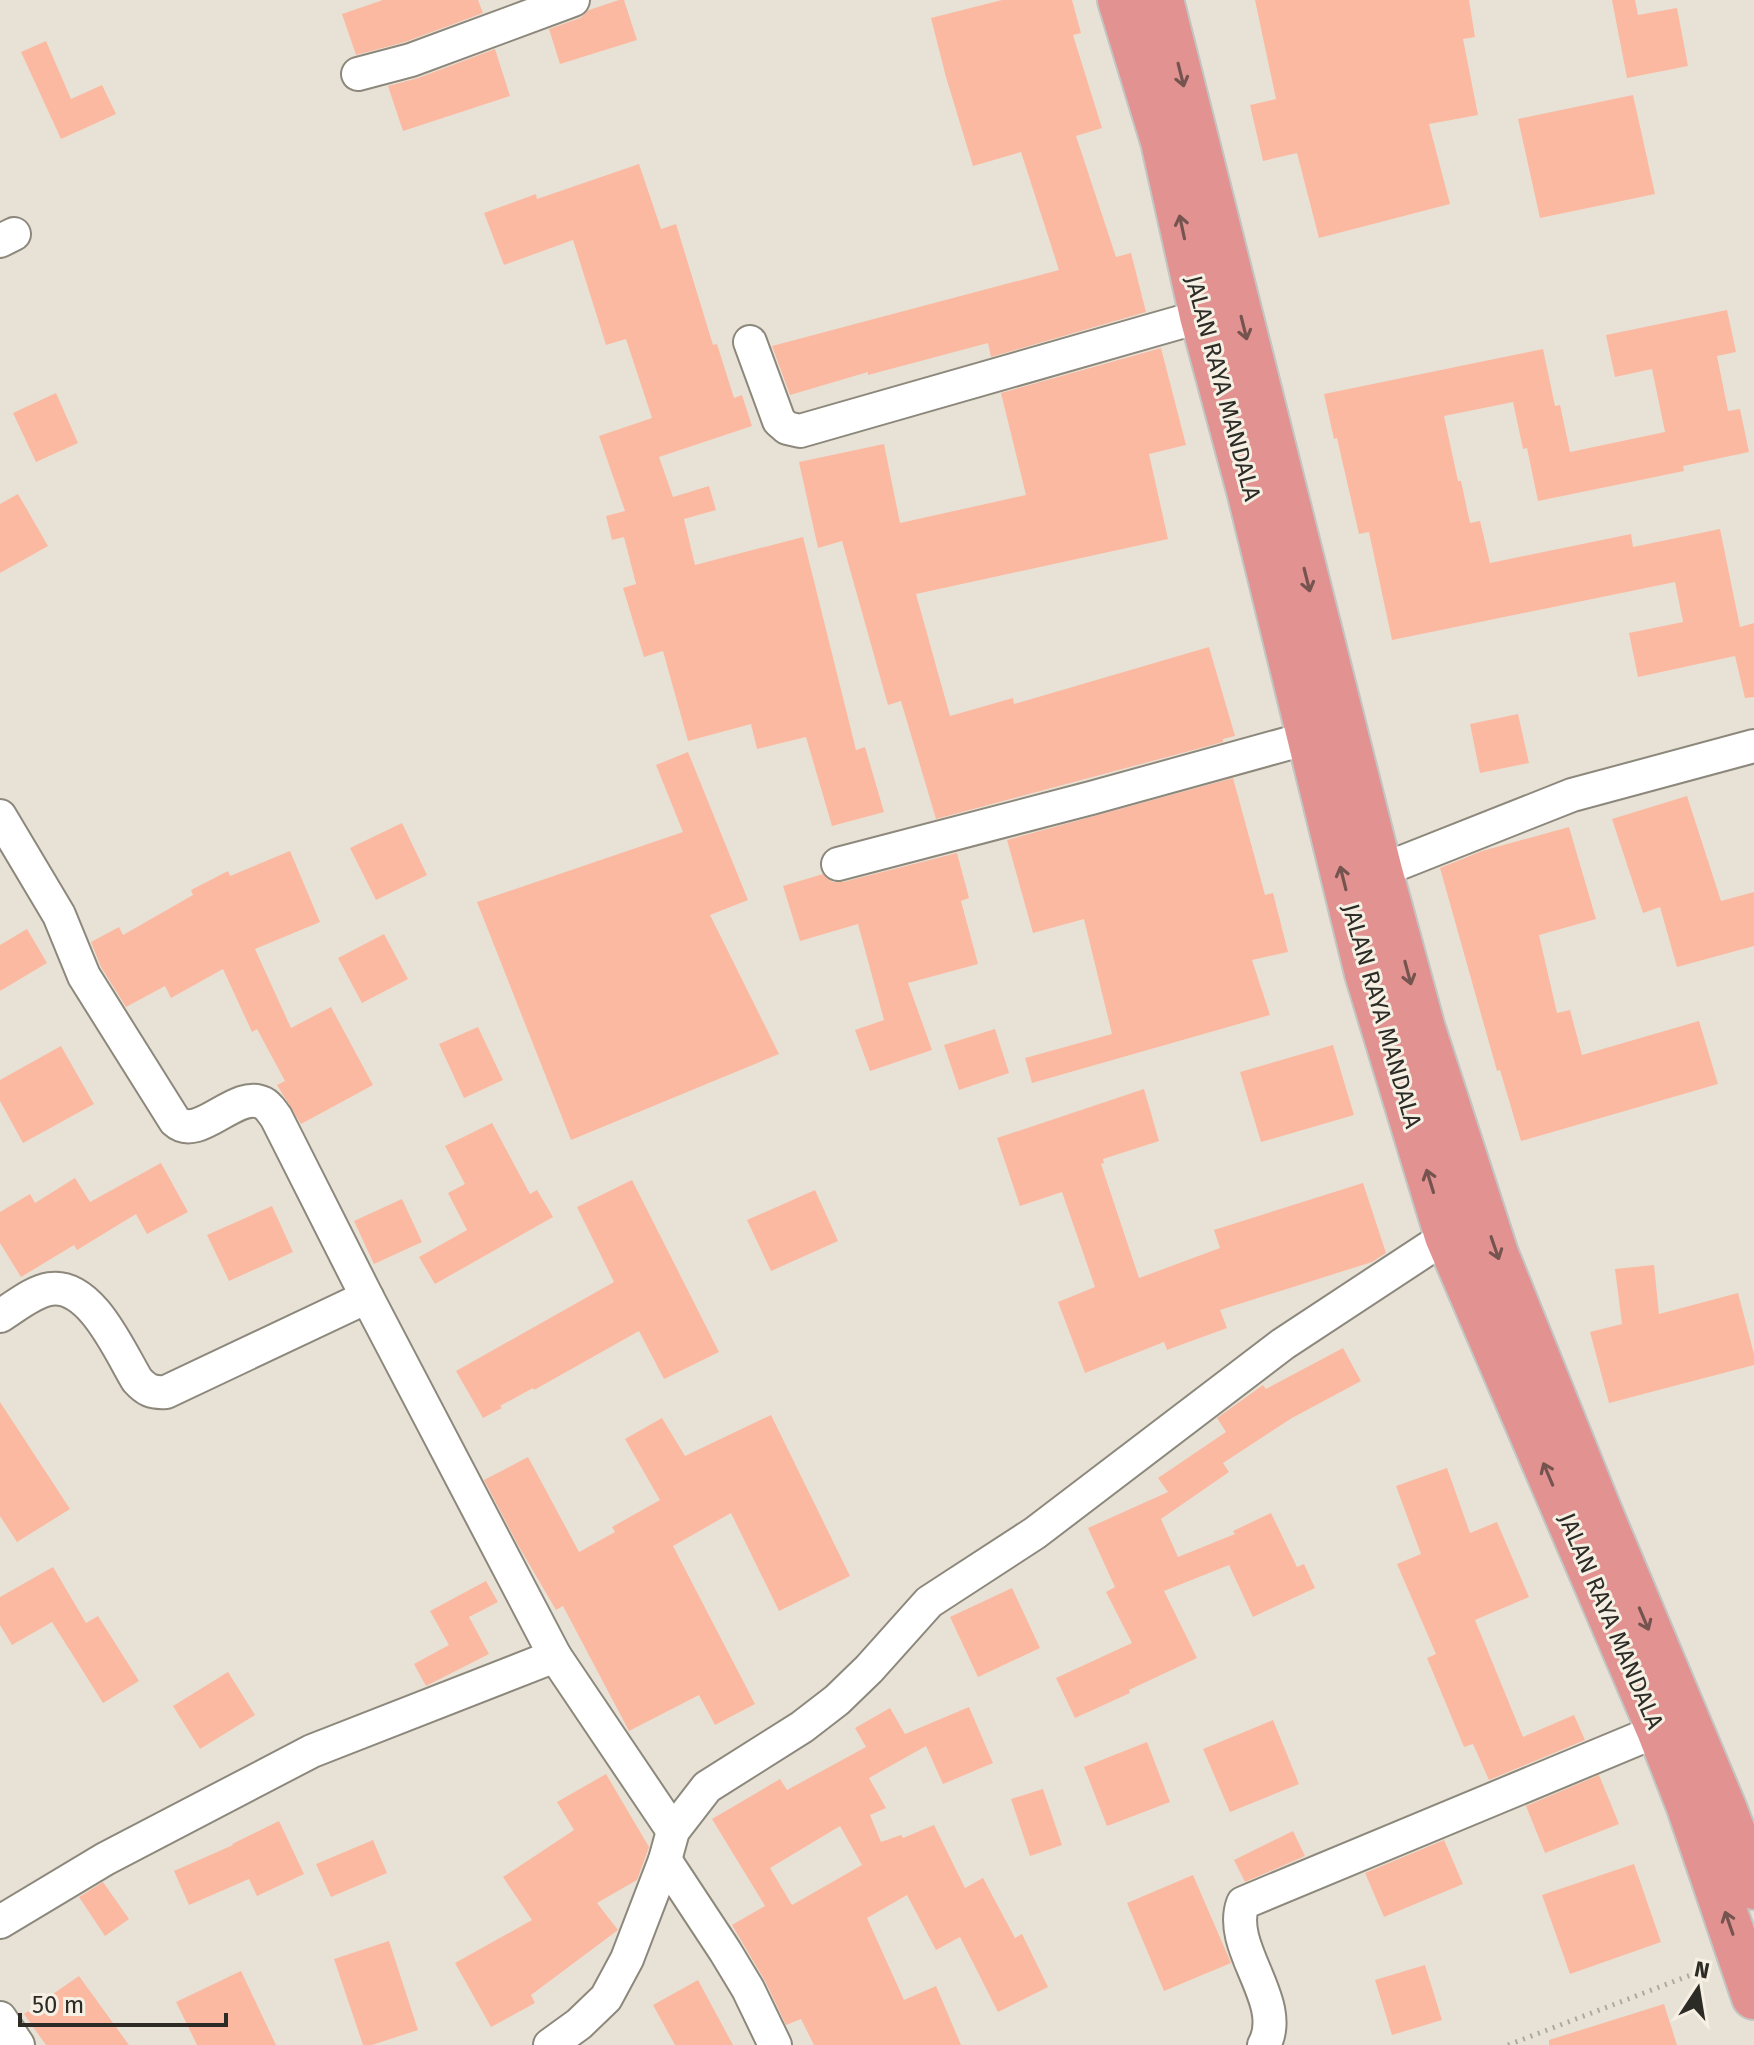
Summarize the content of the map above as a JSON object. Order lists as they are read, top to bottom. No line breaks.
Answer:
{"streets":{"highway":["JALAN RAYA MANDALA"]},"scale_bar":"50 m","north":"top"}
